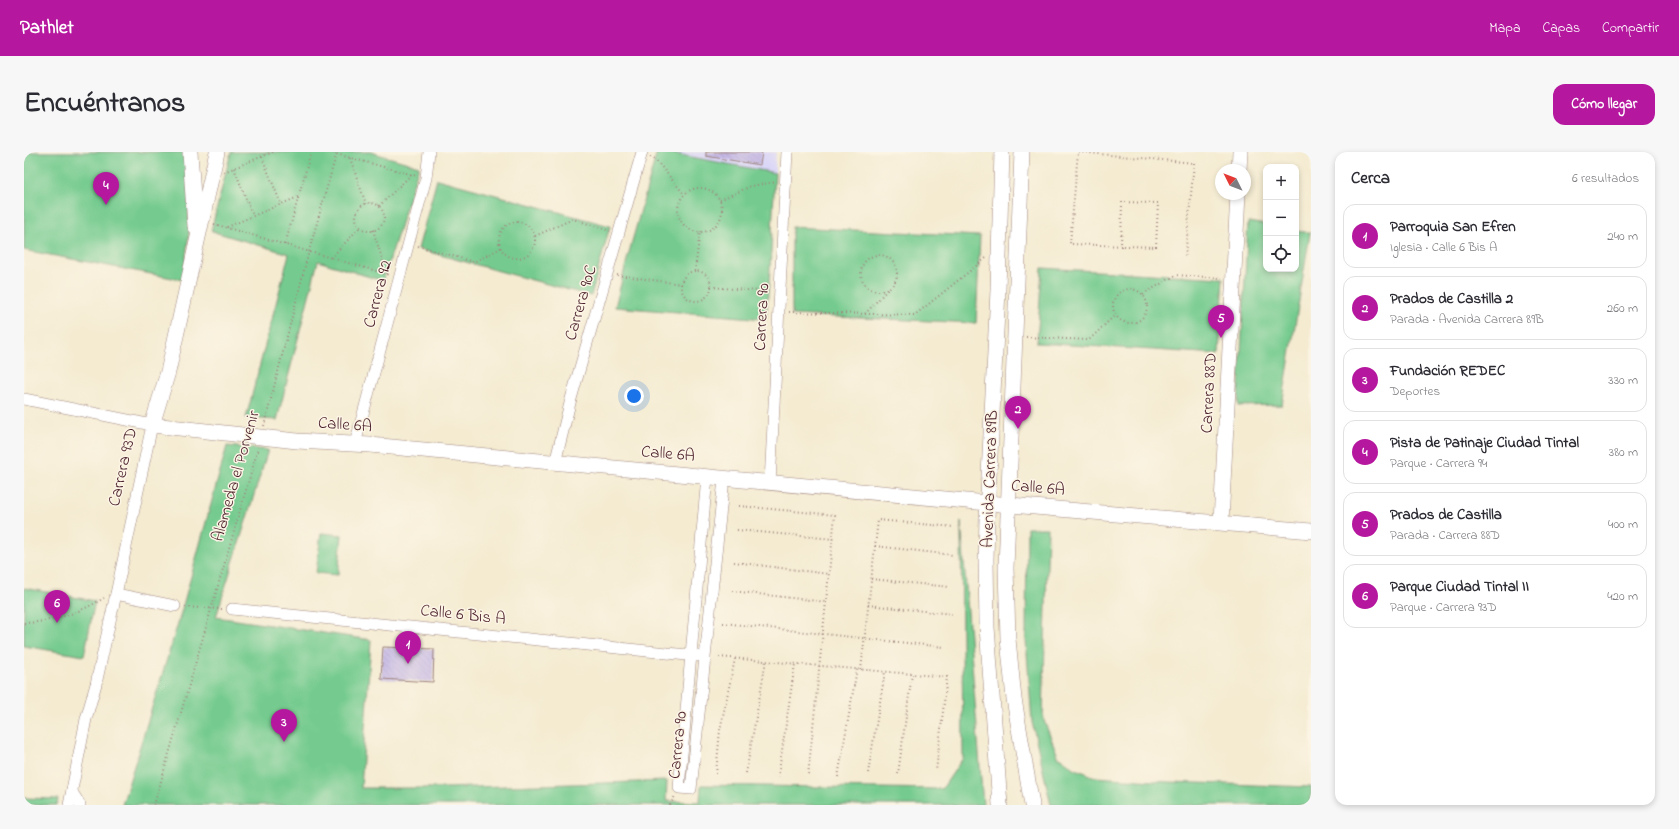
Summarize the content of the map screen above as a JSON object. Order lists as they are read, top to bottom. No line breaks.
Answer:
{"streets":{"street":["Carrera 92","Carrera 90C","Carrera 90","Carrera 88D","Calle 6A","Carrera 93D","Avenida Carrera 89B","Calle 6 Bis A"],"path":["Alameda el Porvenir"]},"crossings":[["Carrera 92","Calle 6A"],["Carrera 90C","Calle 6A"],["Carrera 90","Calle 6A"],["Carrera 90","Calle 6 Bis A"],["Carrera 88D","Calle 6A"],["Calle 6A","Carrera 93D"],["Calle 6A","Alameda el Porvenir"],["Calle 6A","Avenida Carrera 89B"]],"north":"top left","page":{"header":"Pathlet","nav":["Mapa","Capas","Compartir"],"title":"Encuéntranos","buttons":"Cómo llegar","heading":["Cerca","6 resultados"],"map_buttons":["+","−"],"pins":["4","5","2","6","1","3"],"list":[{"mark":"1","name":"Parroquia San Efren","note":"Iglesia · Calle 6 Bis A","value":"240 m"},{"mark":"2","name":"Prados de Castilla 2","note":"Parada · Avenida Carrera 89B","value":"260 m"},{"mark":"3","name":"Fundación REDEC","note":"Deportes","value":"330 m"},{"mark":"4","name":"Pista de Patinaje Ciudad Tintal","note":"Parque · Carrera 94","value":"380 m"},{"mark":"5","name":"Prados de Castilla","note":"Parada · Carrera 88D","value":"400 m"},{"mark":"6","name":"Parque Ciudad Tintal II","note":"Parque · Carrera 93D","value":"420 m"}]}}
